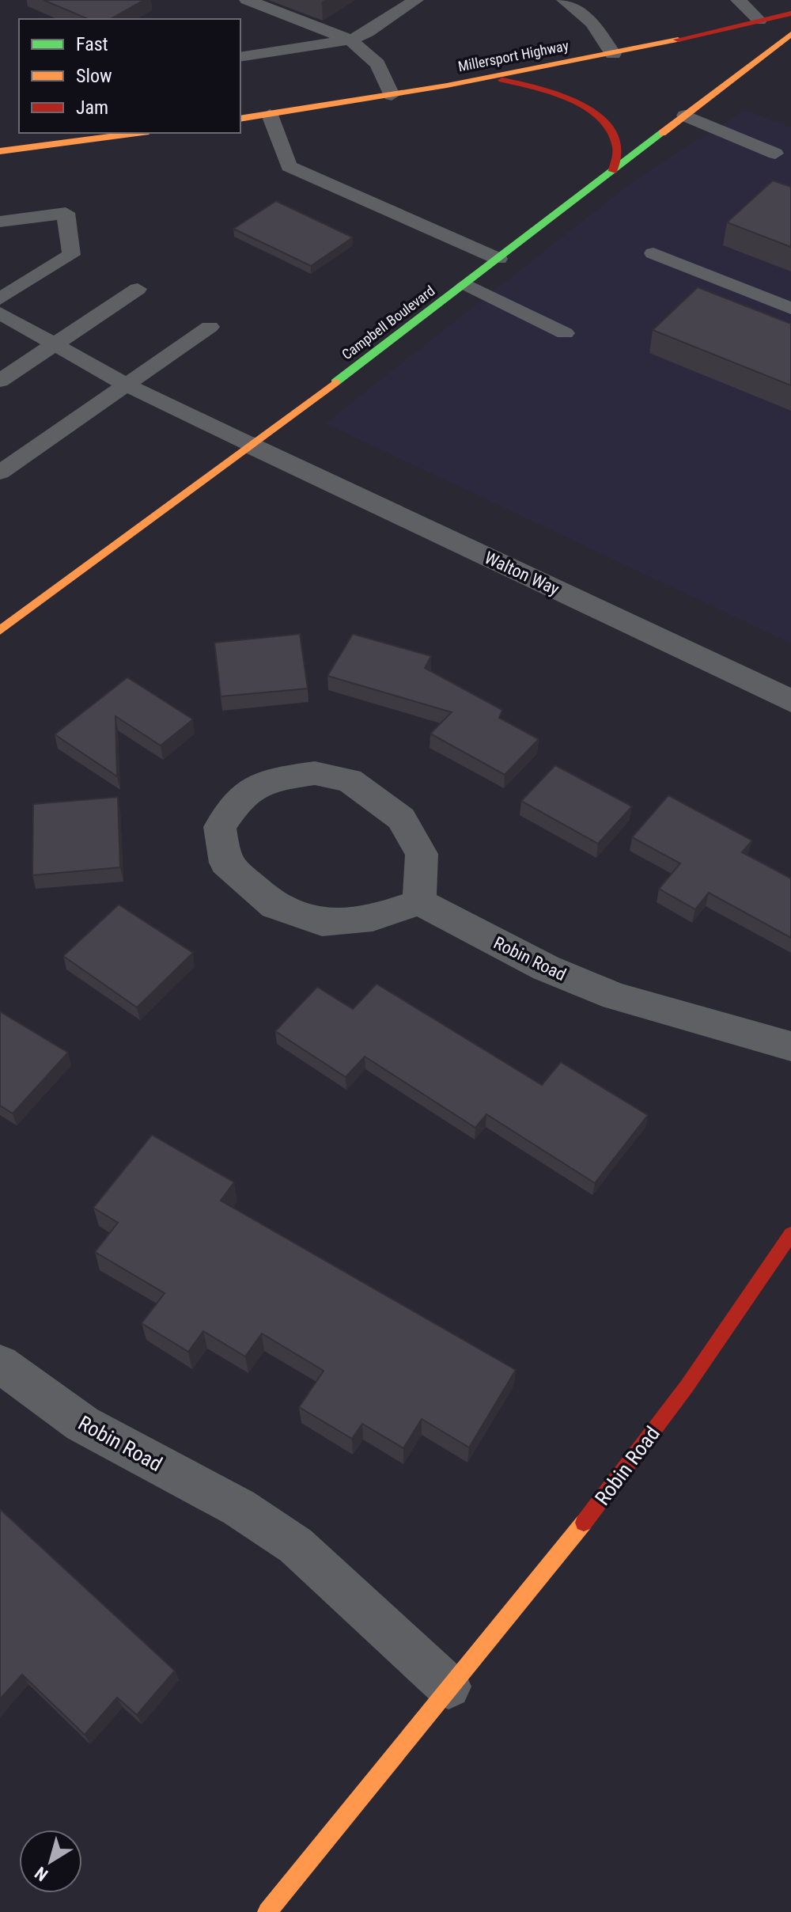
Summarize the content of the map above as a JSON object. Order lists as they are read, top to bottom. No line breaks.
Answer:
{"streets":{"main road":["Millersport Highway","Campbell Boulevard","Robin Road"],"street":["Walton Way"]},"crossings":[["Campbell Boulevard","Walton Way"]],"legend":["Fast","Slow","Jam"],"north":"bottom left"}
